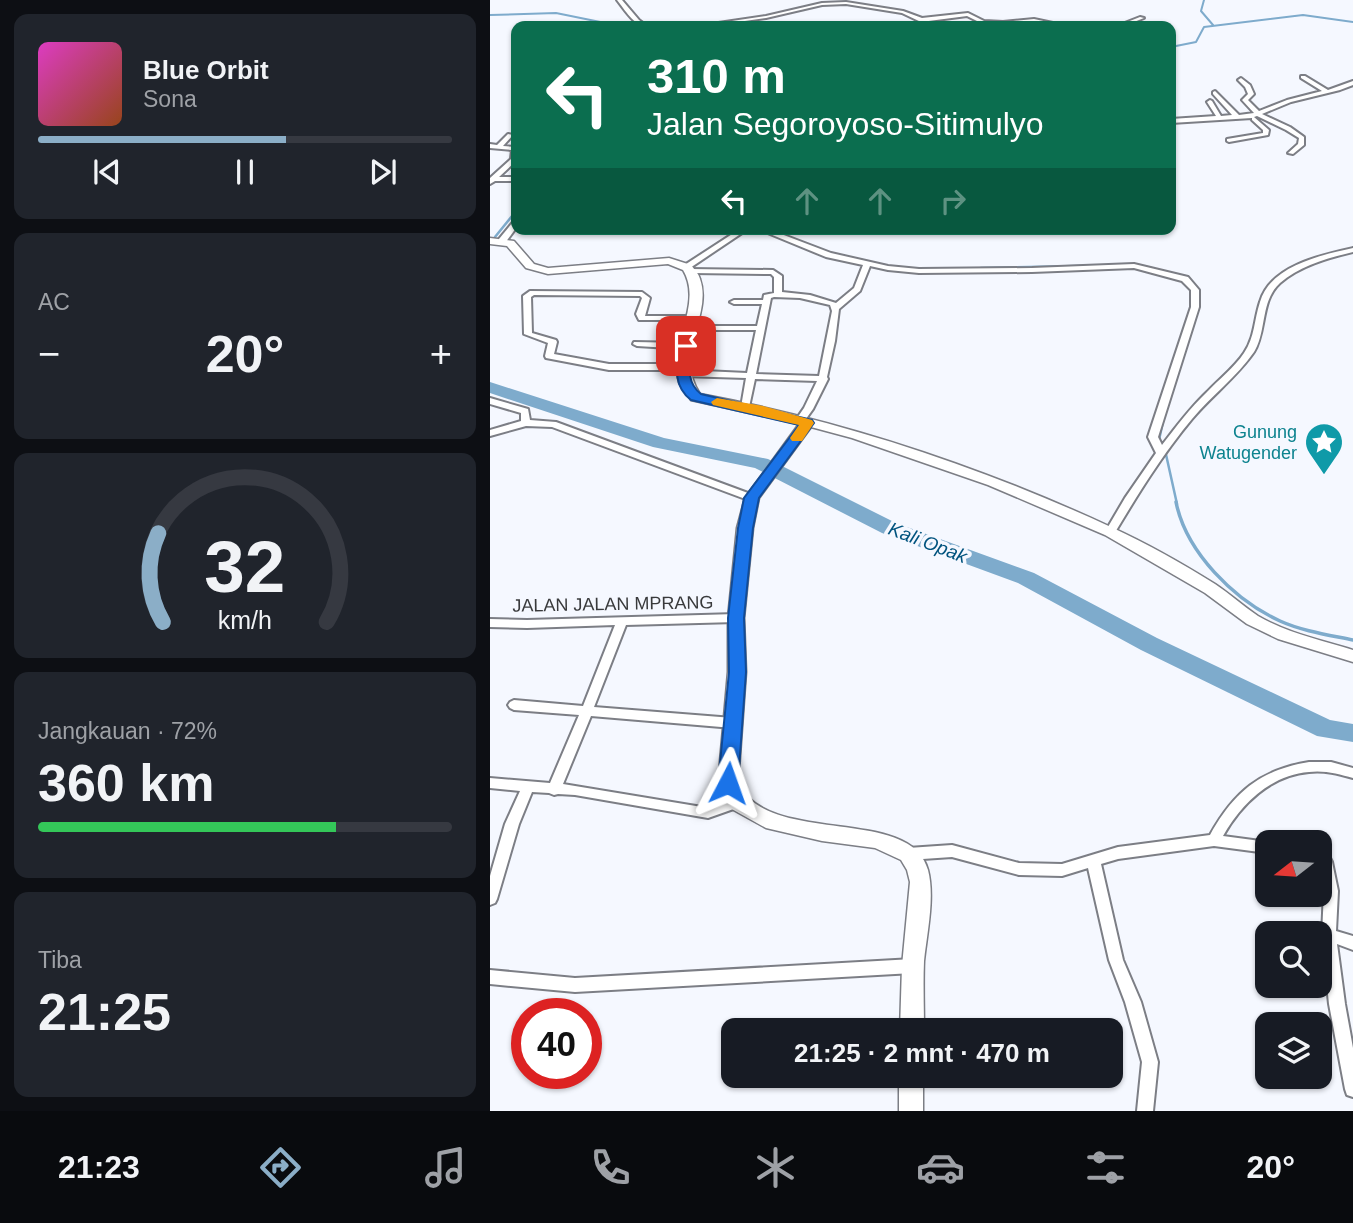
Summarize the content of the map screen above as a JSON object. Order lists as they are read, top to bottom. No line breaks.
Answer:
{"streets":{"street":["JALAN JALAN MPRANG"]},"water":["Kali Opak"],"places":{"place":["Gunung Watugender"]},"north":"left","page":{"turn":["310 m","Jalan Segoroyoso-Sitimulyo"],"song":["Blue Orbit","Sona"],"tile":["AC",["Jangkauan · 72%","360 km"],["Tiba","21:25"]],"heat":["−","20°","+"],"limit":"40","trip":"21:25 · 2 mnt · 470 m","tabs":["21:23","20°"],"gauge":["32","km/h"]}}
